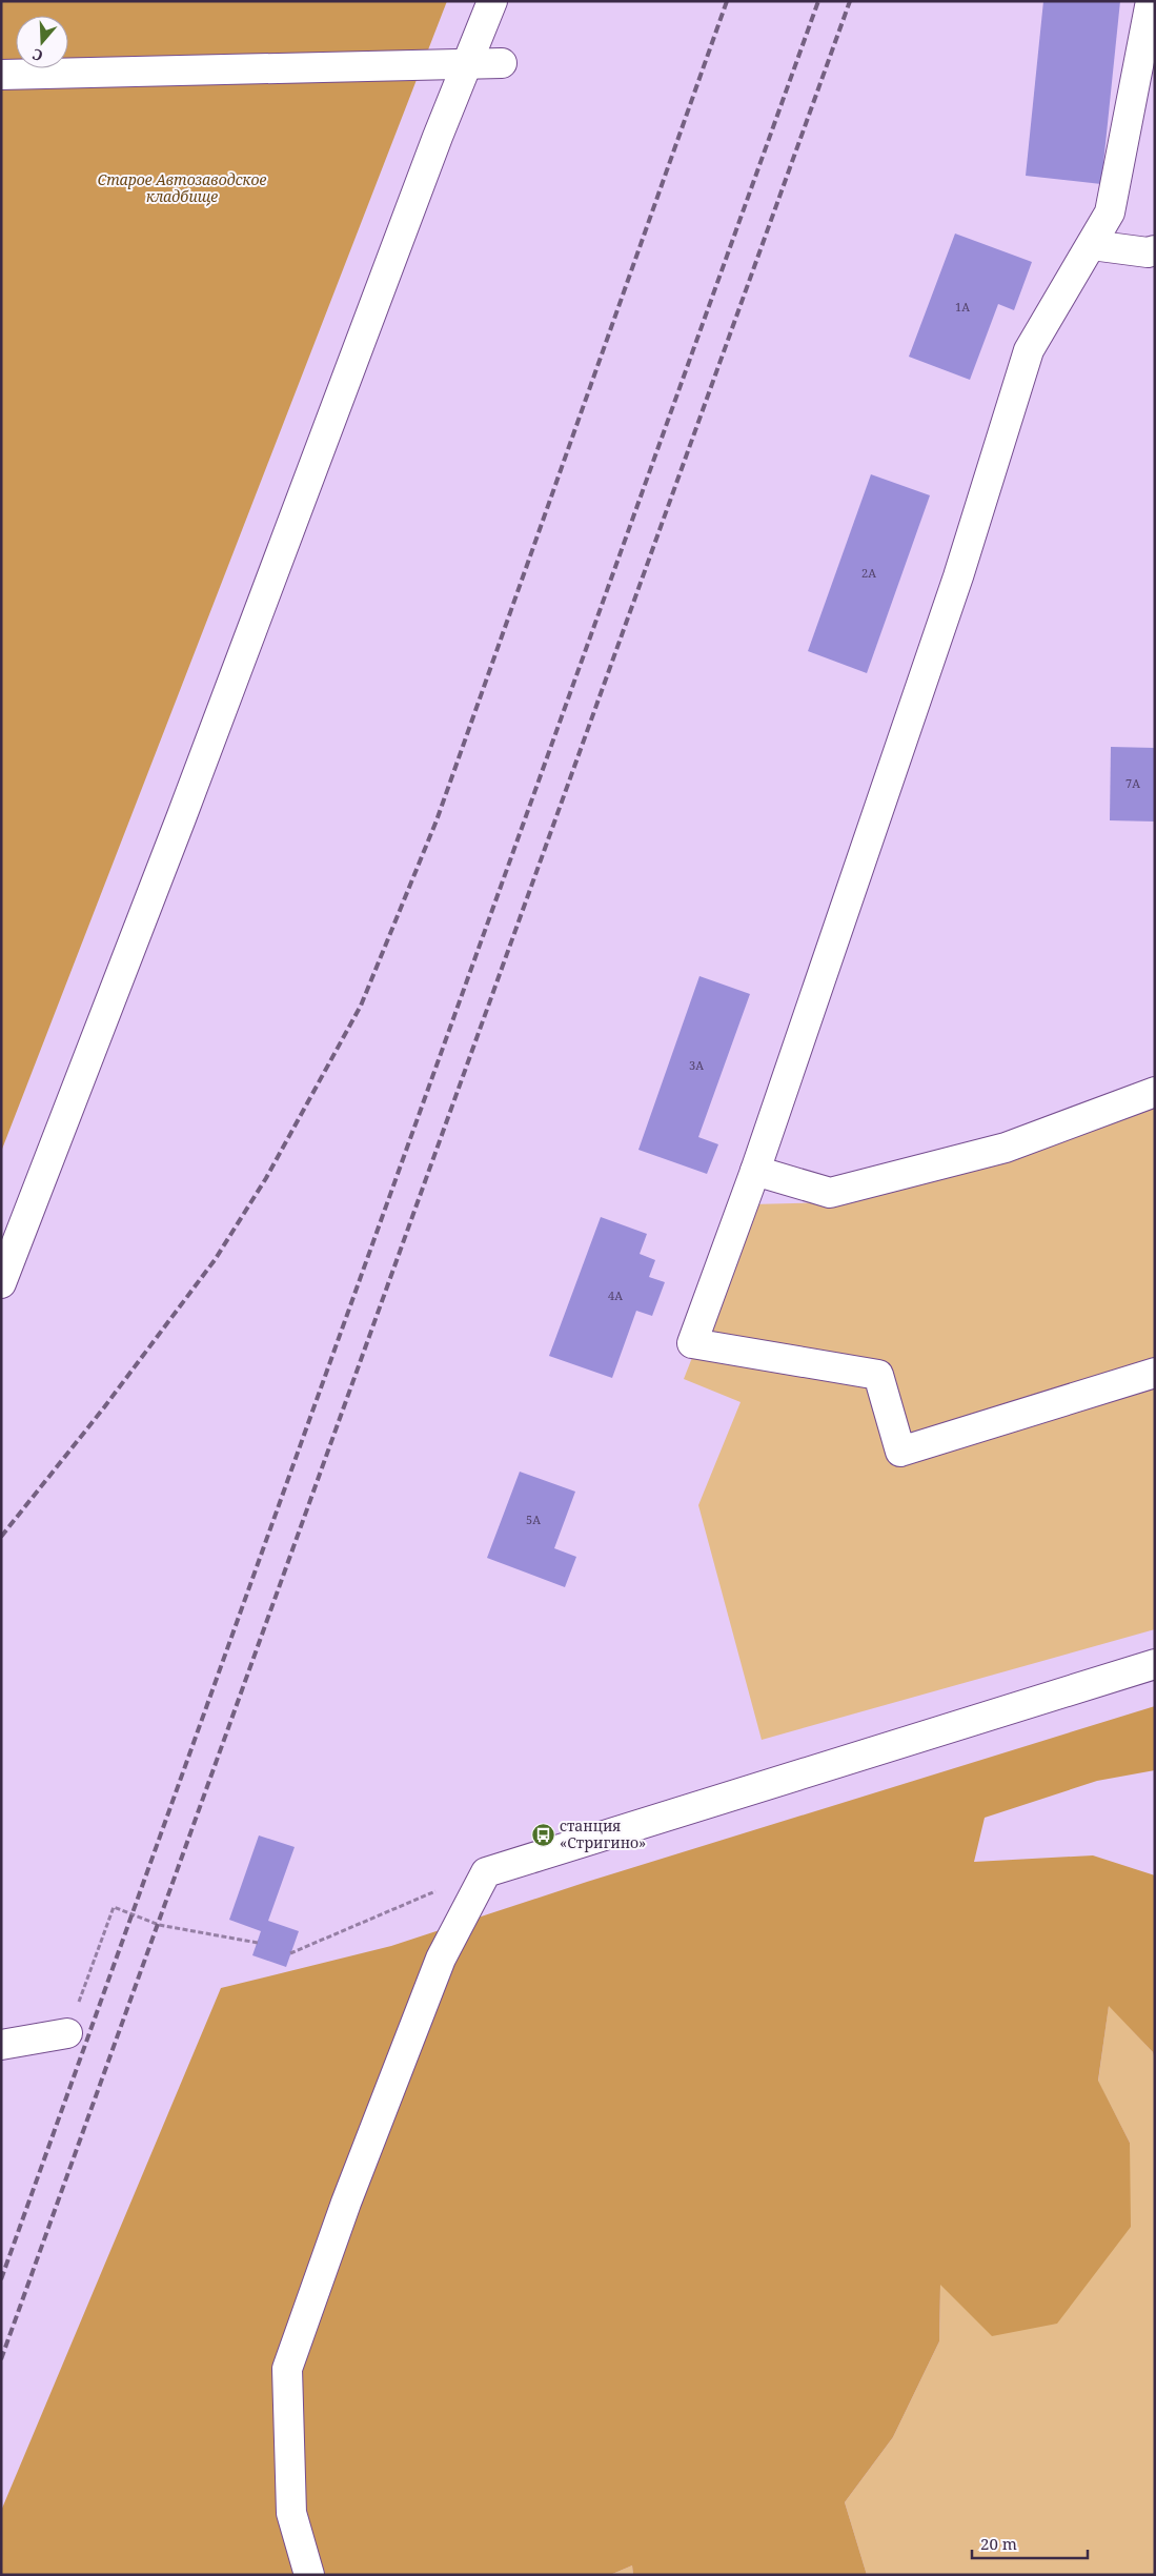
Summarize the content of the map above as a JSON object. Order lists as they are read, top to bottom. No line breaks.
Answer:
{"parks":["Старое Автозаводское кладбище"],"places":{"bus stop":["станция «Стригино»"]},"house_numbers":["1А","2А","7А","3А","4А","5А"],"scale_bar":"20 m","north":"bottom"}
